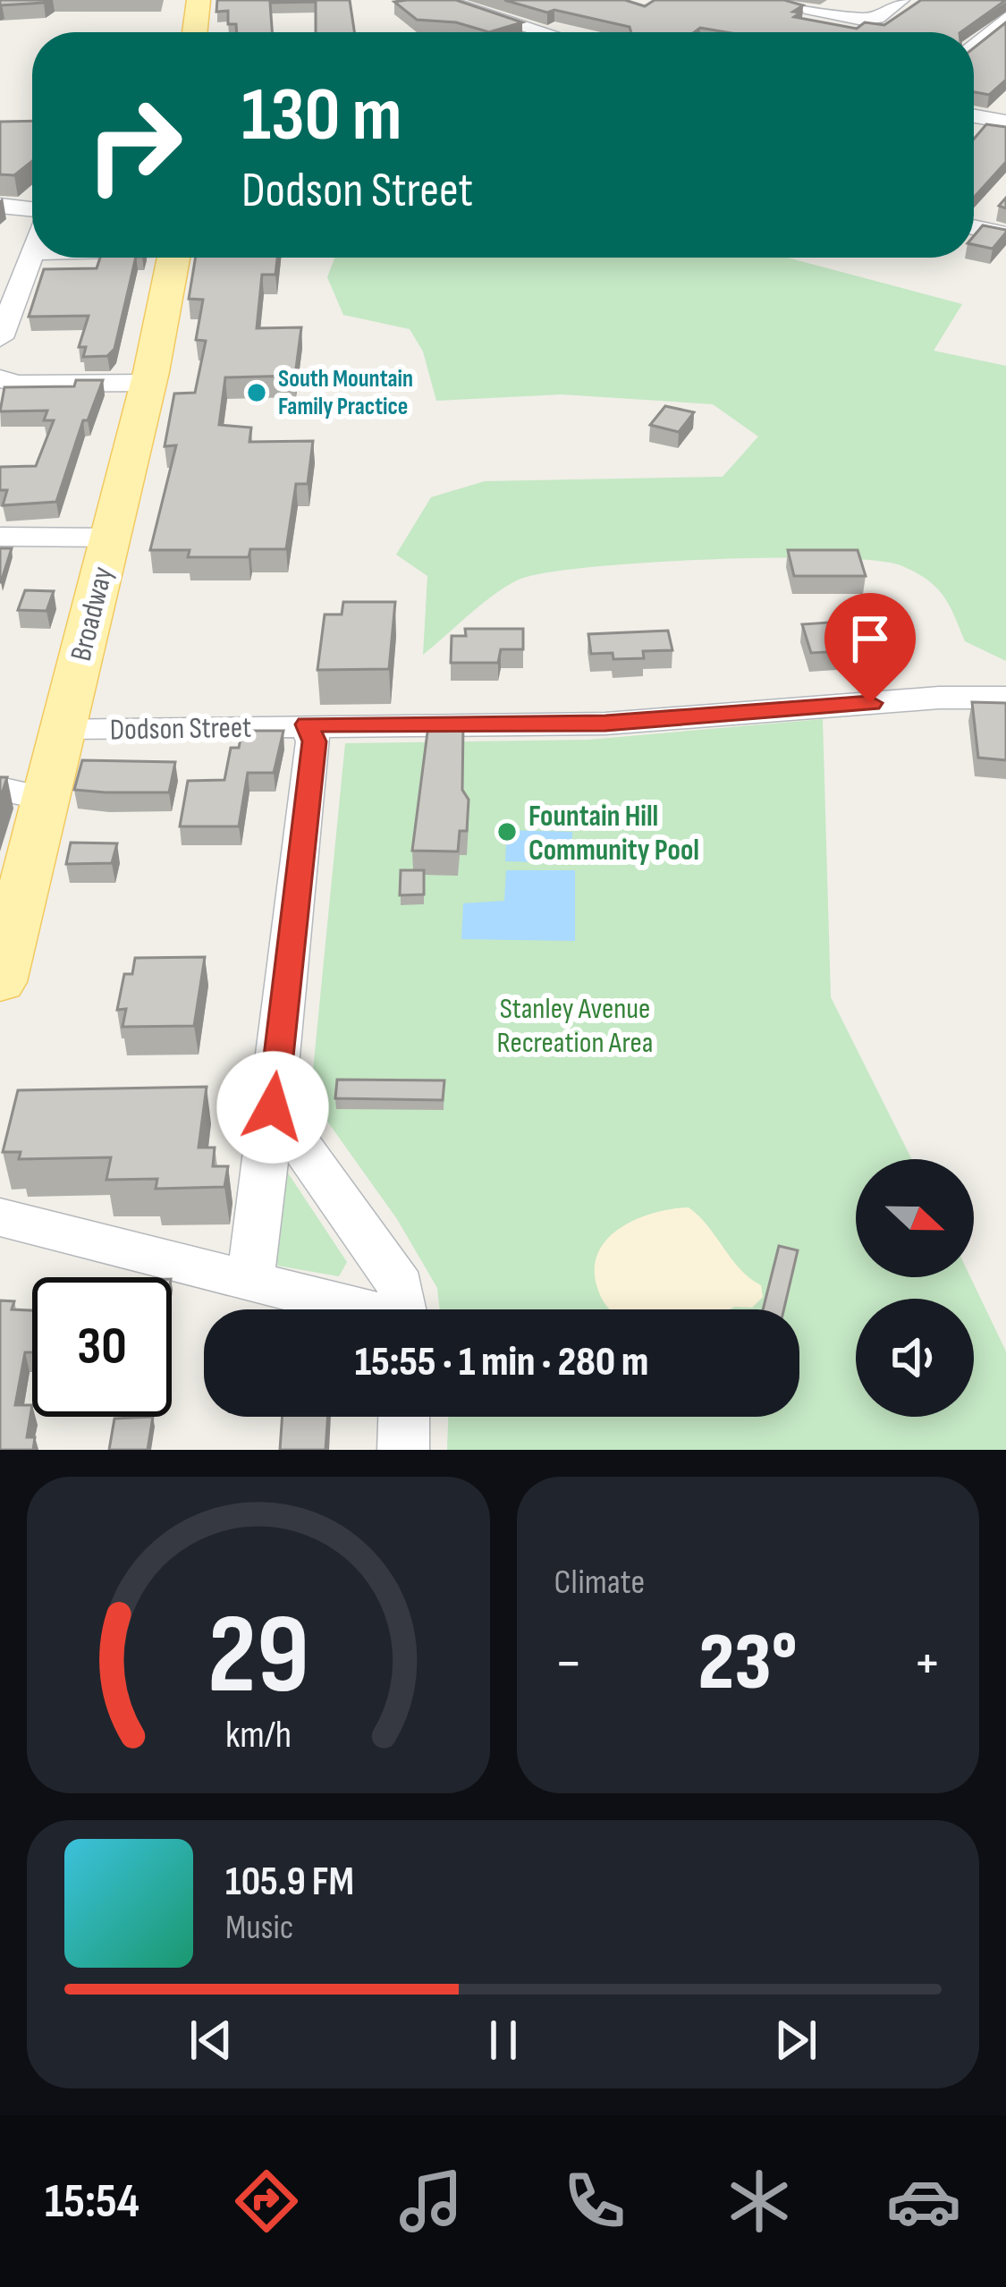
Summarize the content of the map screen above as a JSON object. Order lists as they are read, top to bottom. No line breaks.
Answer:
{"streets":{"main road":["Broadway"],"street":["Dodson Street"]},"crossings":[["Broadway","Dodson Street"]],"parks":["Stanley Avenue Recreation Area"],"places":["South Mountain Family Practice","Fountain Hill Community Pool"],"north":"right","page":{"turn":["130 m","Dodson Street"],"limit":"30","trip":"15:55 · 1 min · 280 m","tile":"Climate","heat":["−","23°","+"],"song":["105.9 FM","Music"],"tabs":"15:54","gauge":["29","km/h"]}}
